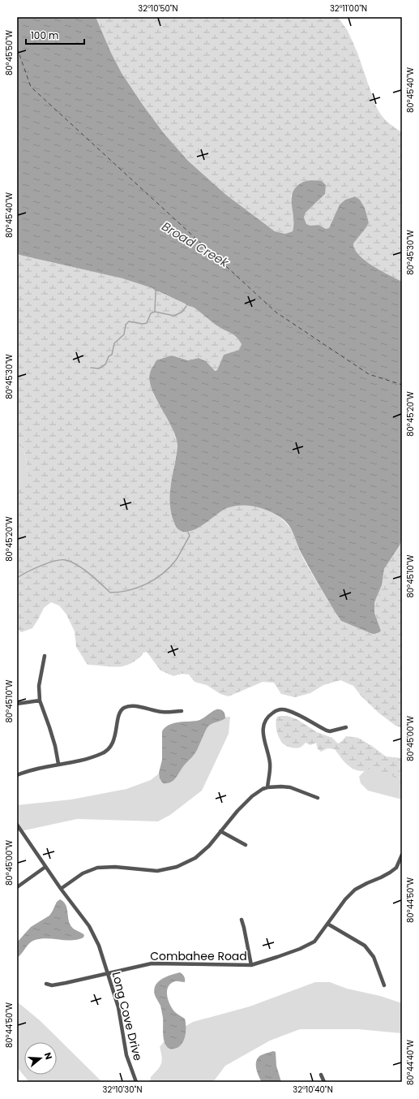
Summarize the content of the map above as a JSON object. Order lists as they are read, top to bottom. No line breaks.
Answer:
{"streets":{"street":["Combahee Road","Long Cove Drive"]},"crossings":[["Combahee Road","Long Cove Drive"]],"water":["Broad Creek"],"scale_bar":"100 m","north":"right","coordinates":["32°10'50\"N","32°11'00\"N","80°45'50\"W","80°45'40\"W","80°45'30\"W","80°45'20\"W","80°45'10\"W","80°45'00\"W","80°44'50\"W","80°44'40\"W","32°10'30\"N","32°10'40\"N"]}
